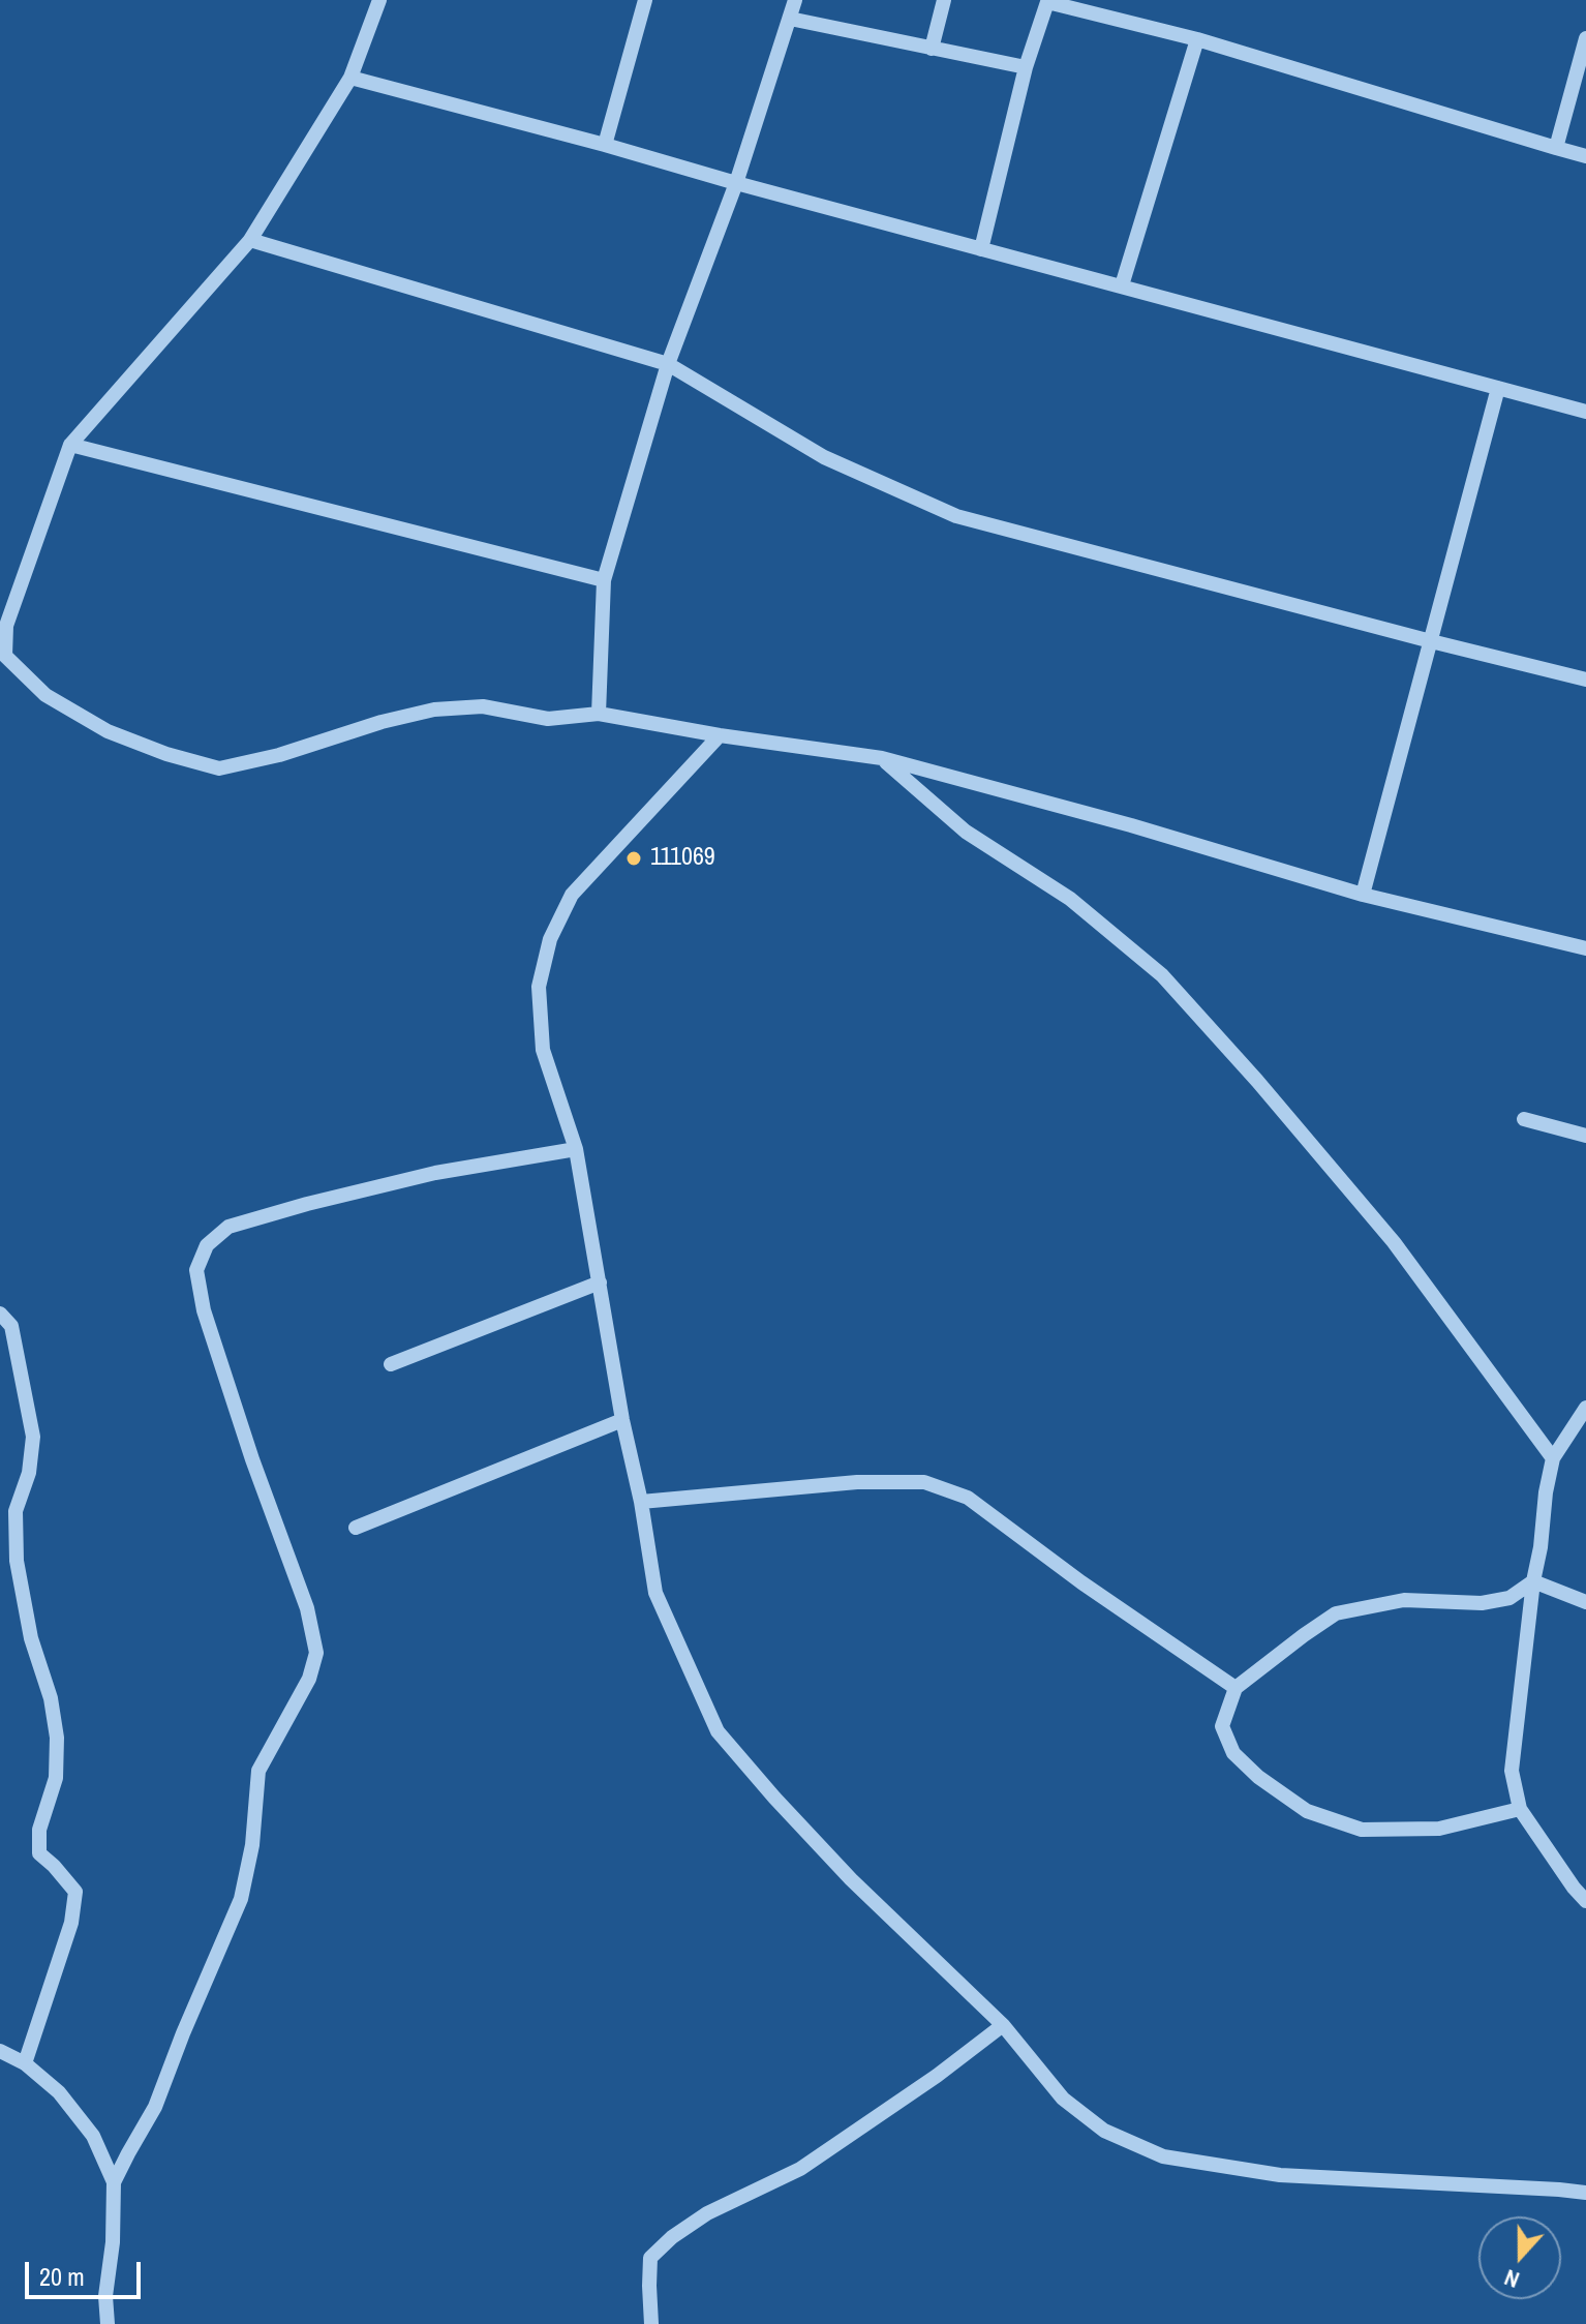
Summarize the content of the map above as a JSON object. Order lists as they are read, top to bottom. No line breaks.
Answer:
{"places":["111069"],"scale_bar":"20 m","north":"bottom"}
